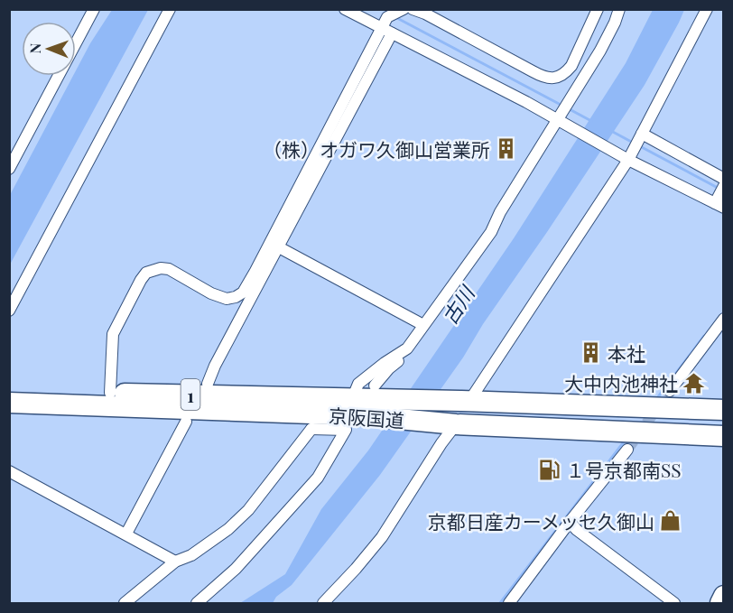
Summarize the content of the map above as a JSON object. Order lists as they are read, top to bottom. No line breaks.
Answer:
{"streets":{"highway":["1","京阪国道"]},"water":["古川"],"places":{"building":["（株）オガワ久御山営業所","本社"],"temple":["大中内池神社"],"fuel station":["１号京都南SS"],"shop":["京都日産カーメッセ久御山"]},"north":"left"}
